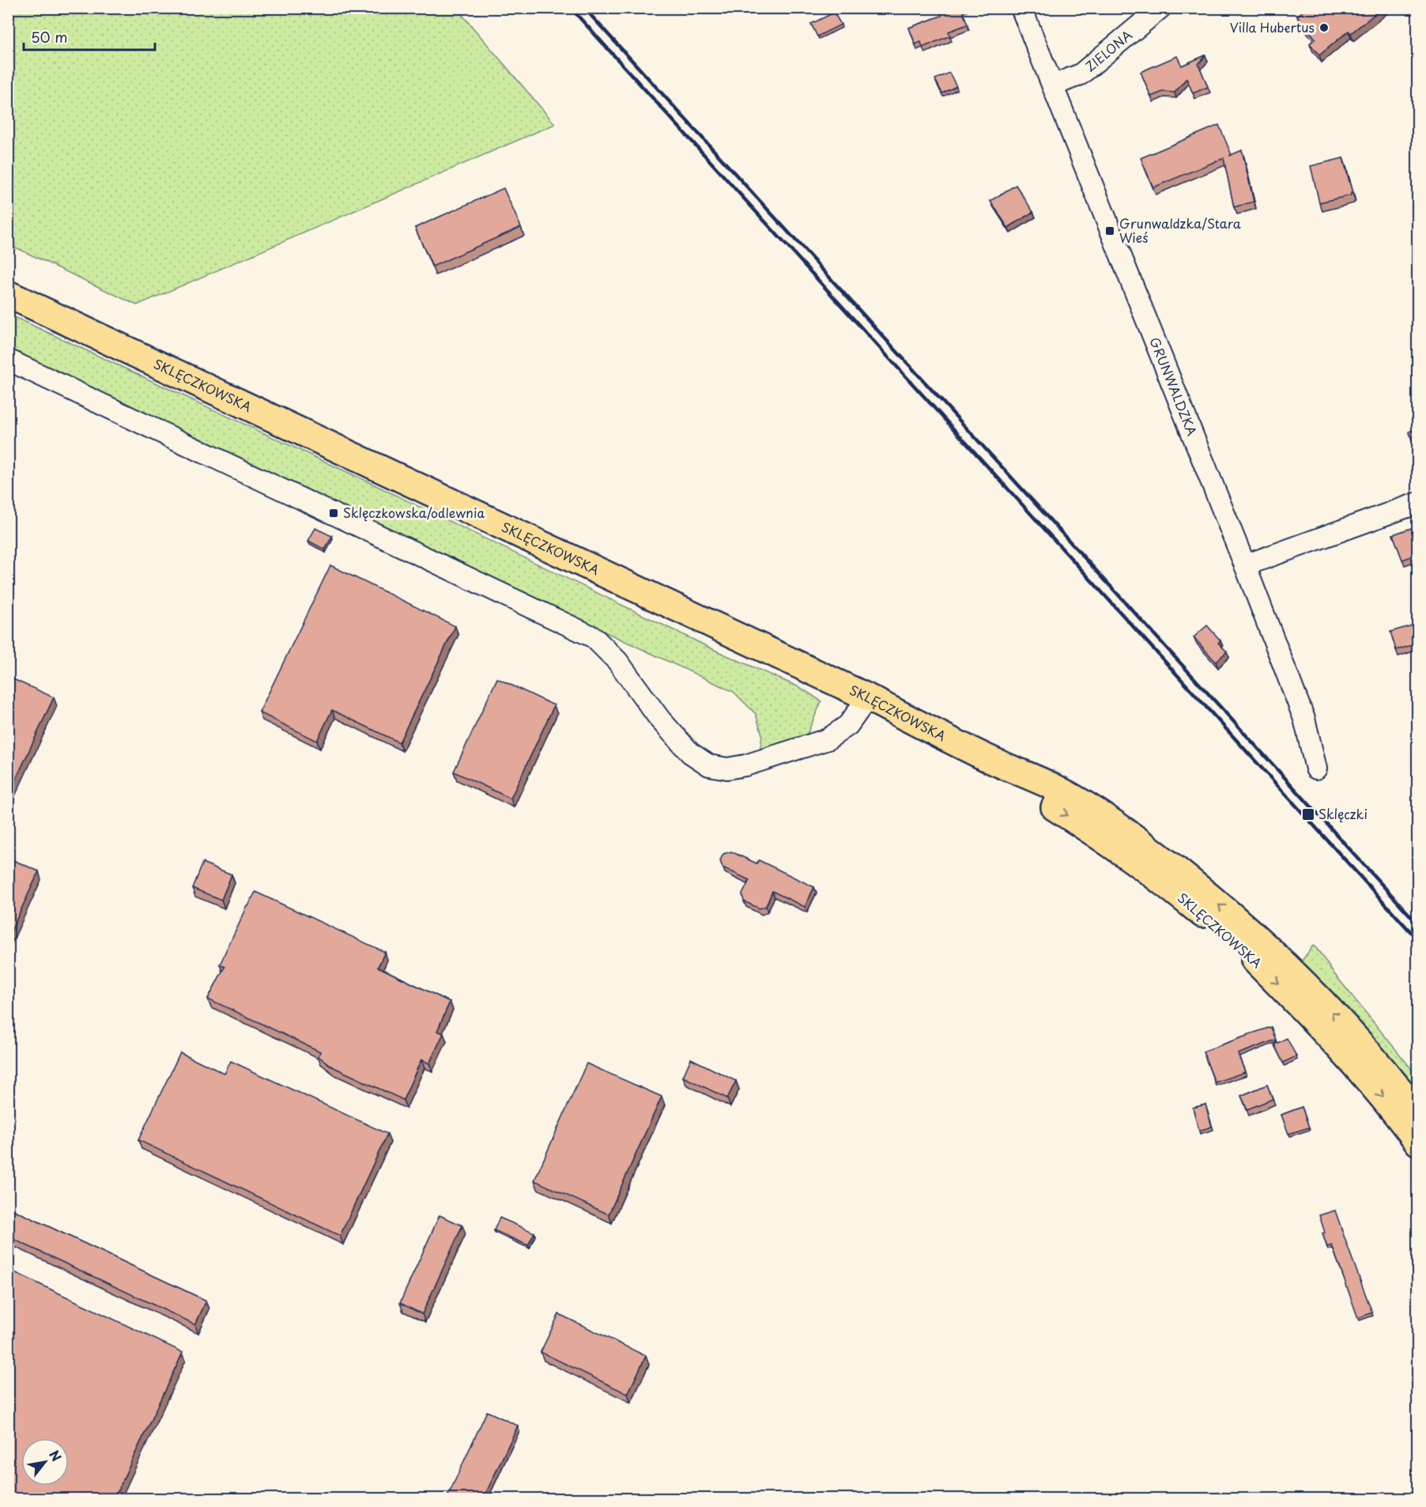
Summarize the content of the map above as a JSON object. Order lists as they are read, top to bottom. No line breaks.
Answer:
{"streets":{"main road":["SKLĘCZKOWSKA"],"street":["ZIELONA","GRUNWALDZKA"]},"crossings":[["ZIELONA","GRUNWALDZKA"]],"places":{"other":["Villa Hubertus"],"transit":["Grunwaldzka/Stara Wieś","Sklęczkowska/odlewnia","Sklęczki"]},"scale_bar":"50 m","north":"top right"}
